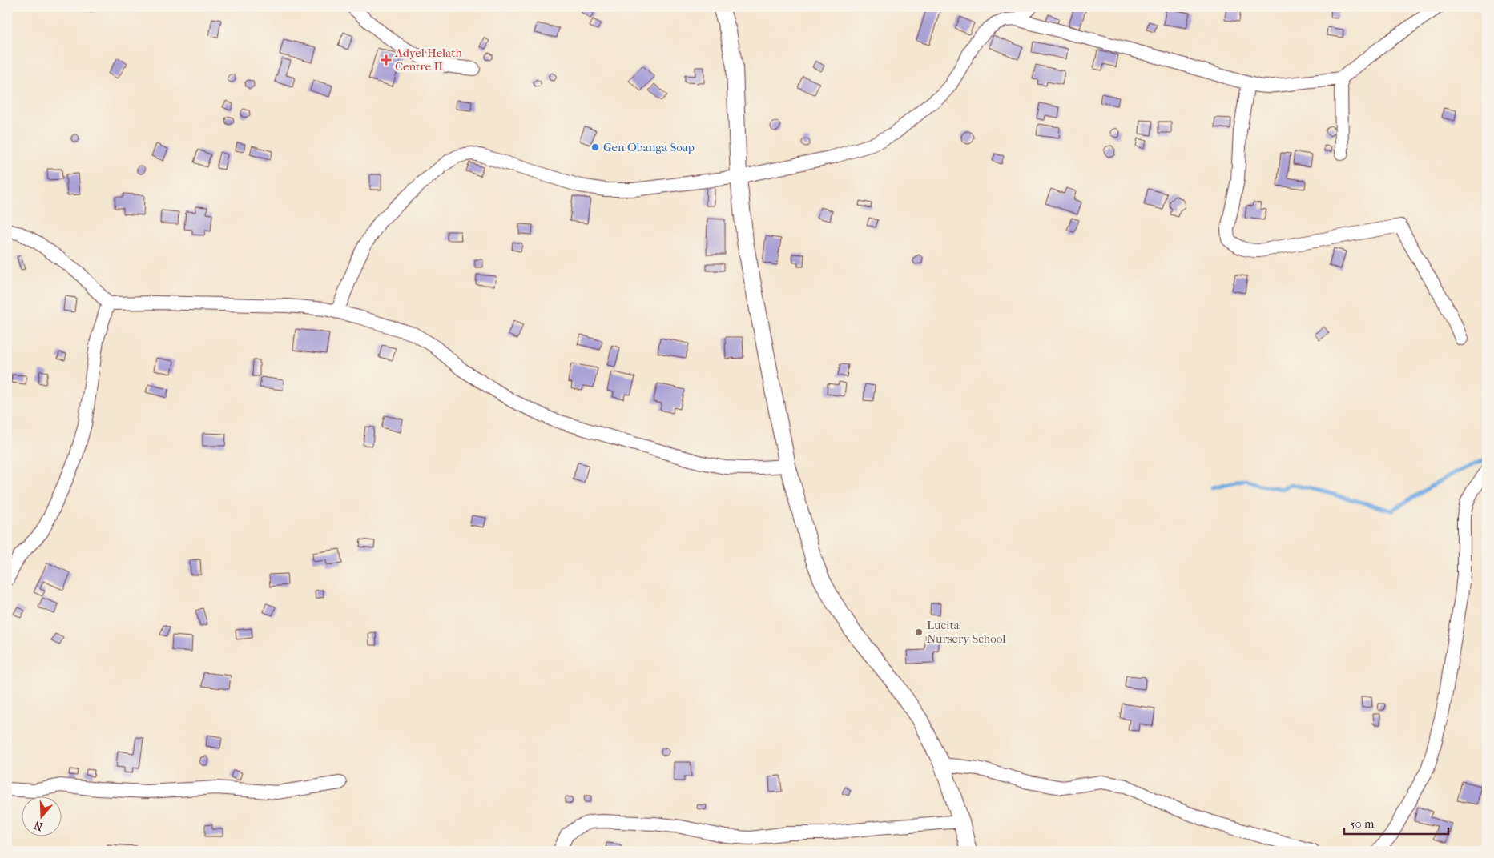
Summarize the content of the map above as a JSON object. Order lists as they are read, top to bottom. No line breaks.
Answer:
{"places":{"health":["Adyel Helath Centre II"],"other":["Gen Obanga Soap","Lucita Nursery School"]},"scale_bar":"50 m","north":"bottom"}
